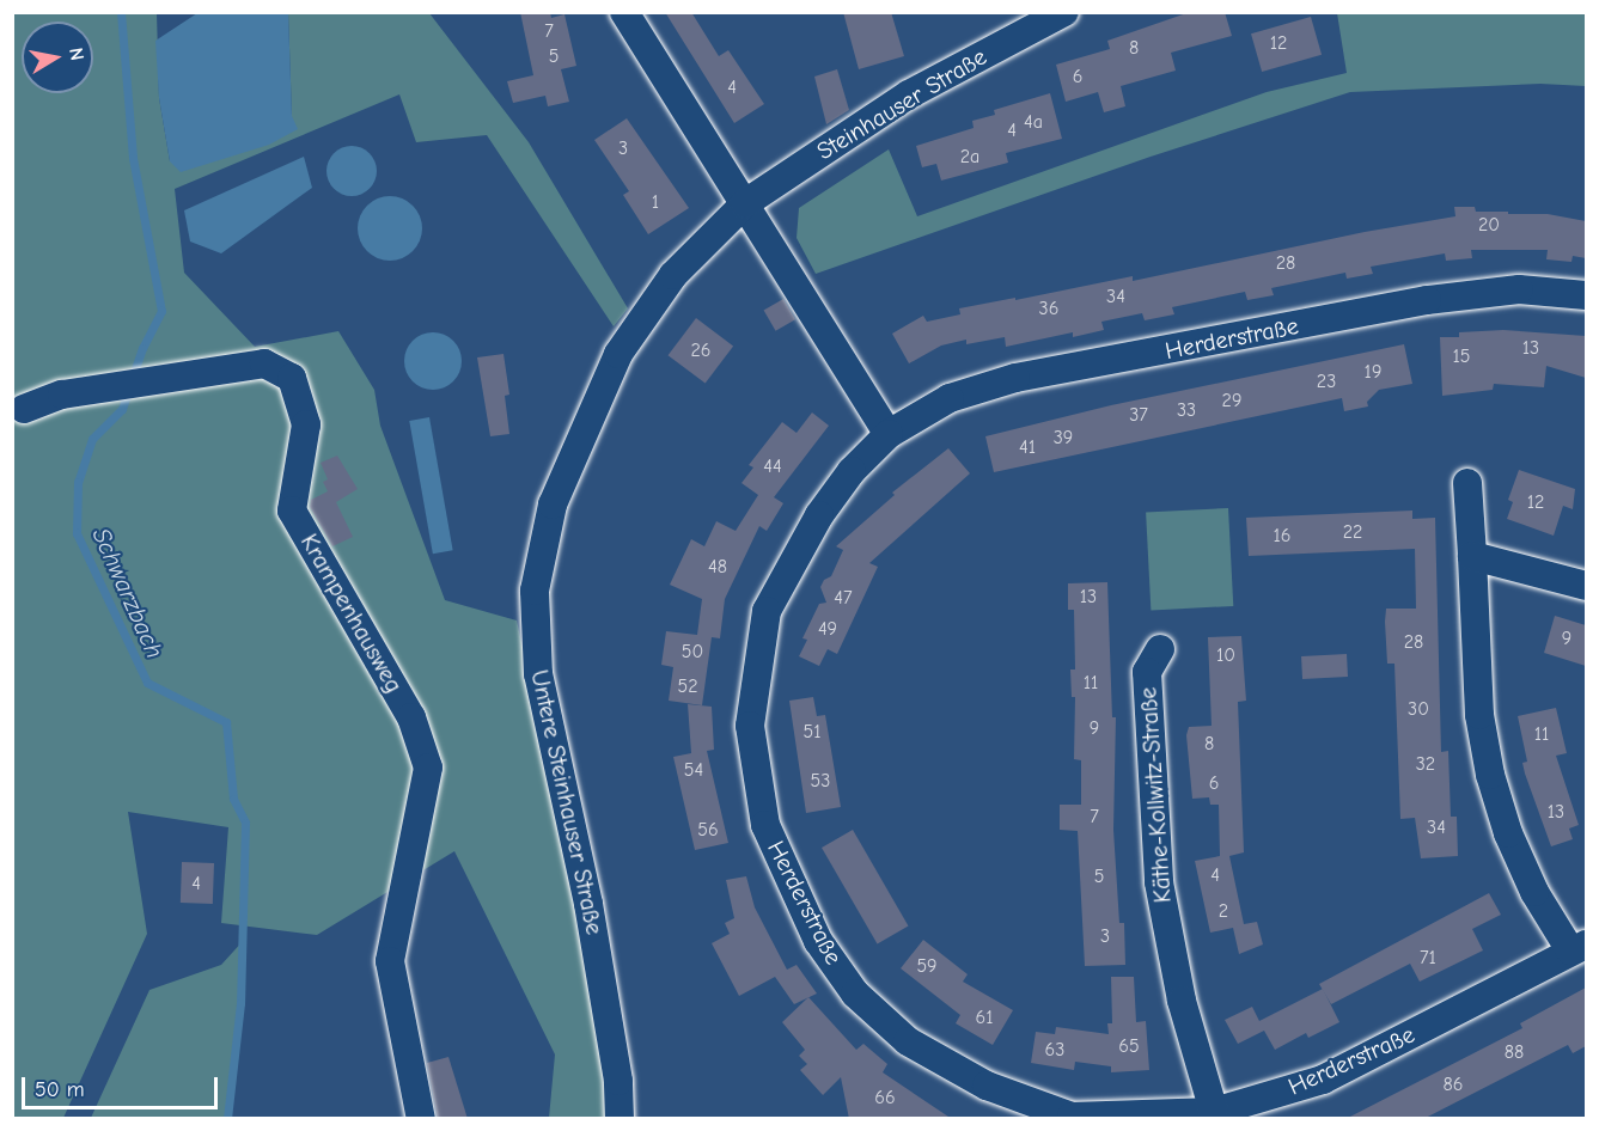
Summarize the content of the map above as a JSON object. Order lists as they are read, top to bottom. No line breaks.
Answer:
{"streets":{"street":["Steinhauser Straße","Herderstraße","Krampenhausweg","Käthe-Kollwitz-Straße","Untere Steinhauser Straße"]},"crossings":[["Steinhauser Straße","Untere Steinhauser Straße"],["Herderstraße","Käthe-Kollwitz-Straße"]],"water":["Schwarzbach"],"house_numbers":["7","12","8","5","6","4","4a","4","3","2a","1","20","28","34","36","13","26","15","19","23","29","33","37","39","41","44","12","22","16","48","13","47","49","9","28","50","10","11","52","30","9","51","11","8","32","54","53","6","13","7","34","56","4","5","4","2","3","71","59","61","65","63","88","86","66"],"scale_bar":"50 m","north":"right"}
